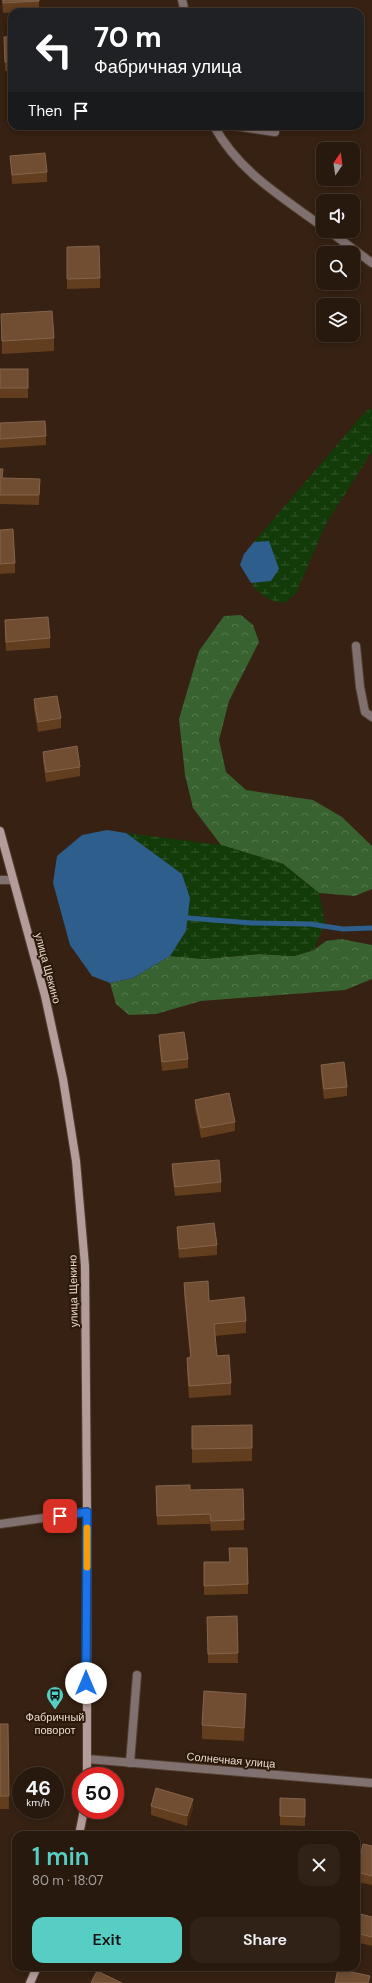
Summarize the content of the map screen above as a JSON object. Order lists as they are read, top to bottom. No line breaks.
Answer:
{"streets":{"main road":["улица Щекино"],"street":["Солнечная улица"]},"crossings":[["улица Щекино","Солнечная улица"]],"places":{"bus stop":["Фабричный поворот"]},"north":"top","page":{"turn":["70 m","Фабричная улица"],"then":"Then","speed":"46 km/h","limit":"50","heading":["1 min","80 m · 18:07"],"buttons":["Exit","Share"]}}
